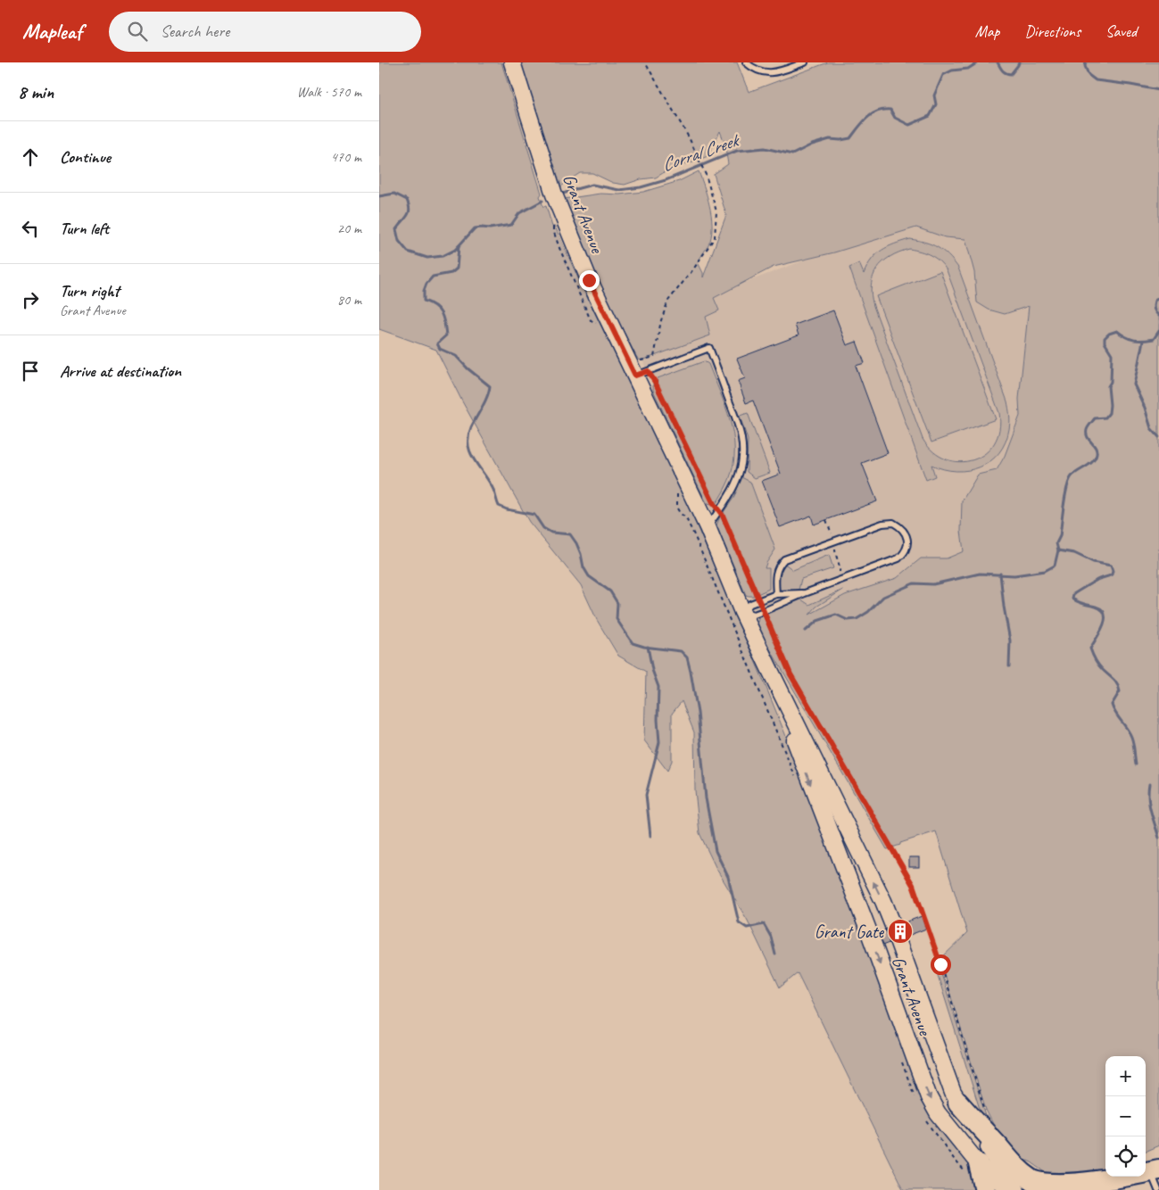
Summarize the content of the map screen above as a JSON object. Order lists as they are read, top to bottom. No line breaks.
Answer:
{"streets":{"main road":["Grant Avenue"]},"water":["Corral Creek"],"places":{"building":["Grant Gate"]},"page":{"header":"Mapleaf","search":"Search here","nav":["Map","Directions","Saved"],"heading":["8 min","Walk · 570 m"],"list":[["Continue","470 m"],["Turn left","20 m"],["Turn right","Grant Avenue","80 m"],"Arrive at destination"],"map_buttons":["+","−"]}}
